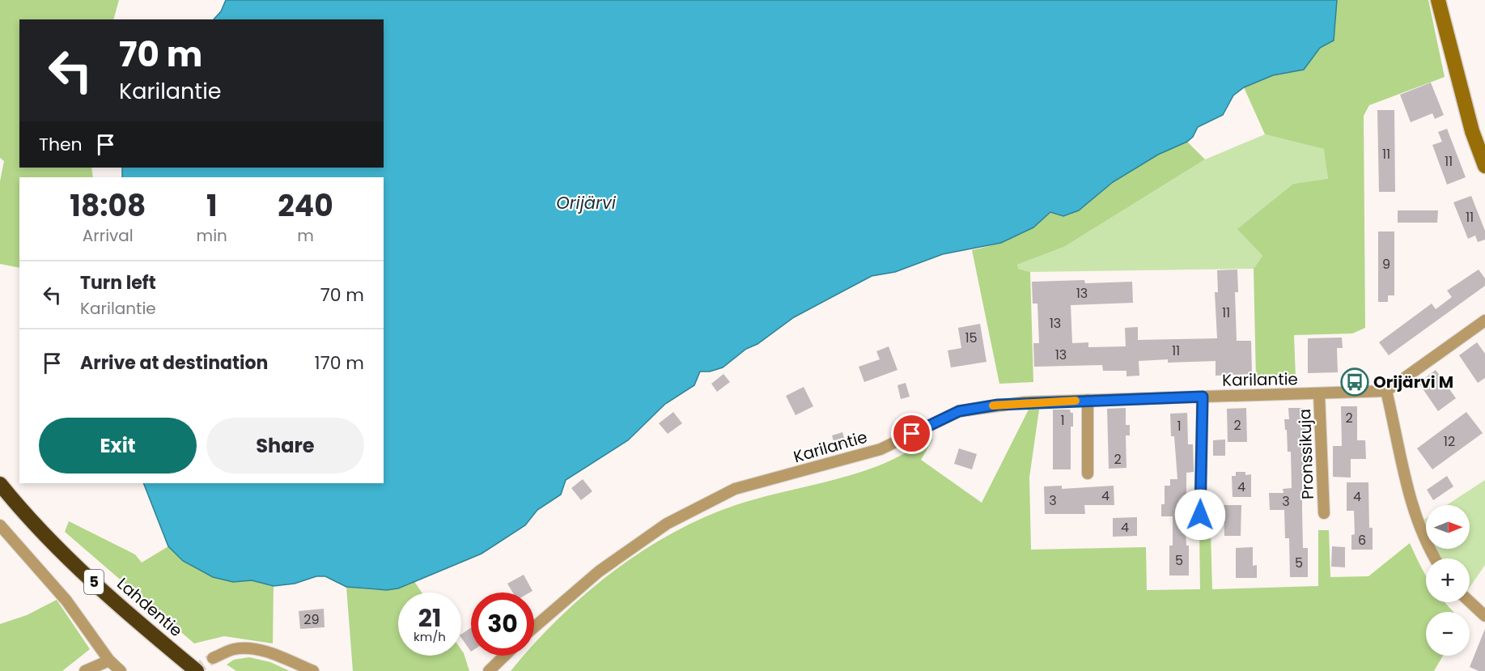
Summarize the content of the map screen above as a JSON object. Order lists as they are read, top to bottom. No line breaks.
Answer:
{"streets":{"highway":["5","Lahdentie"],"street":["Karilantie","Pronssikuja"]},"crossings":[["Karilantie","Pronssikuja"]],"water":["Orijärvi"],"places":{"bus stop":["Orijärvi M"]},"house_numbers":["11","11","11","9","13","11","13","15","11","13","2","1","2","1","12","2","4","4","4","3","3","4","6","5","5","29"],"north":"right","page":{"turn":["70 m","Karilantie"],"then":"Then","eta":["18:08","Arrival","1","min","240","m"],"list":[{"name":"Turn left","note":"Karilantie","value":"70 m"},{"name":"Arrive at destination","value":"170 m"}],"buttons":["Exit","Share"],"map_buttons":["+","−"],"speed":"21 km/h","limit":"30"}}
